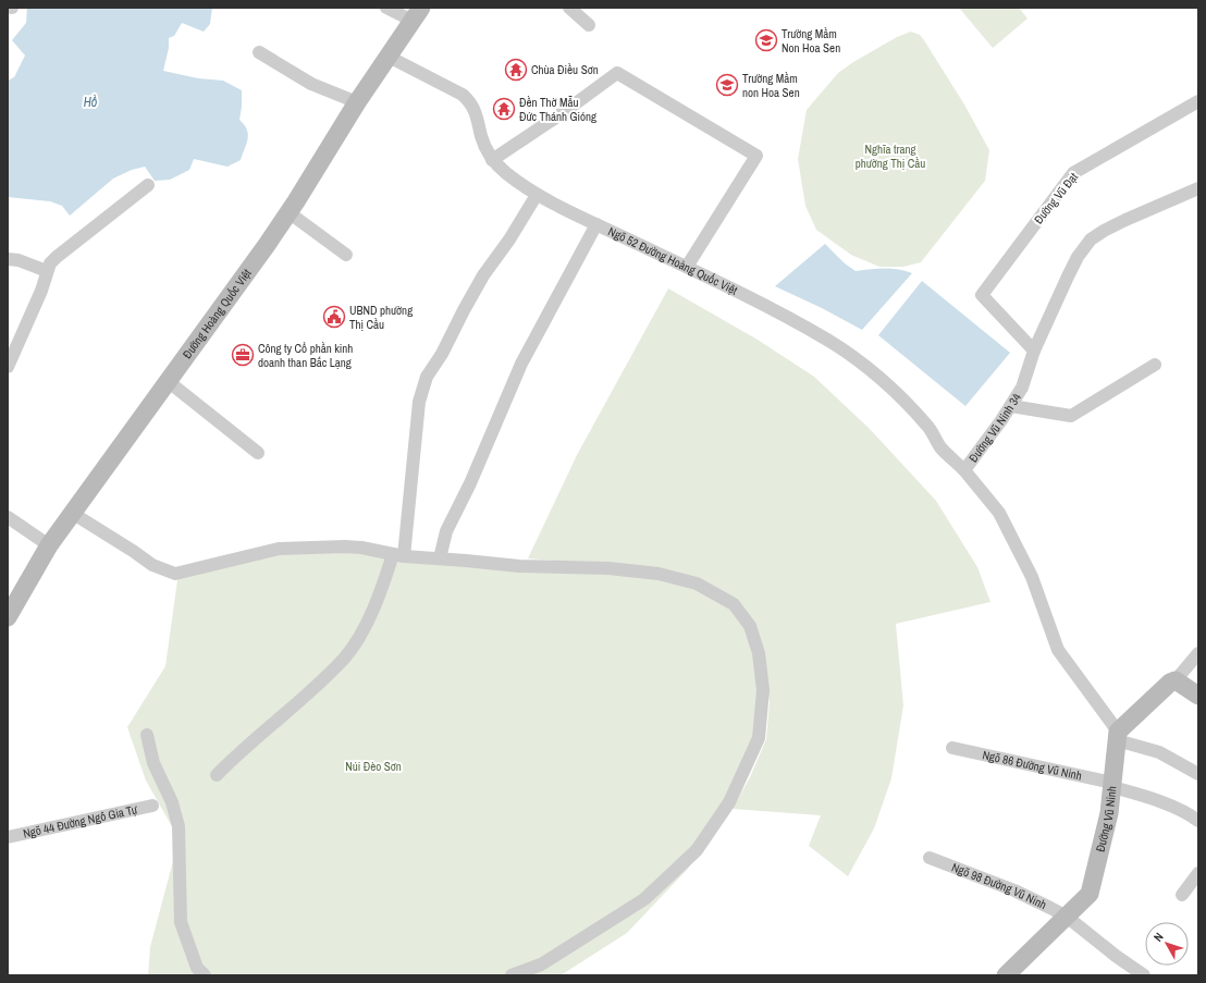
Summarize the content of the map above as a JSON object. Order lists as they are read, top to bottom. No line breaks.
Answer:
{"streets":{"main road":["Đường Hoàng Quốc Việt","Đường Vũ Ninh"],"street":["Đường Vũ Đạt","Ngõ 52 Đường Hoàng Quốc Việt","Đường Vũ Ninh 34","Ngõ 86 Đường Vũ Ninh","Ngõ 44 Đường Ngô Gia Tự","Ngõ 98 Đường Vũ Ninh"]},"crossings":[["Đường Vũ Đạt","Đường Vũ Ninh 34"],["Ngõ 52 Đường Hoàng Quốc Việt","Đường Hoàng Quốc Việt"],["Ngõ 52 Đường Hoàng Quốc Việt","Đường Vũ Ninh 34"],["Đường Vũ Ninh 34","Đường Vũ Ninh"],["Ngõ 86 Đường Vũ Ninh","Đường Vũ Ninh"],["Đường Vũ Ninh","Ngõ 98 Đường Vũ Ninh"]],"water":["Hồ"],"parks":["Nghĩa trang phường Thị Cầu","Núi Đèo Sơn"],"places":{"school or university":["Trường Mầm Non Hoa Sen","Trường Mầm non Hoa Sen"],"temple":["Chùa Điều Sơn","Đền Thờ Mẫu Đức Thánh Gióng"],"public building":["UBND phường Thị Cầu"],"office":["Công ty Cổ phần kinh doanh than Bắc Lạng"]},"north":"top left"}
